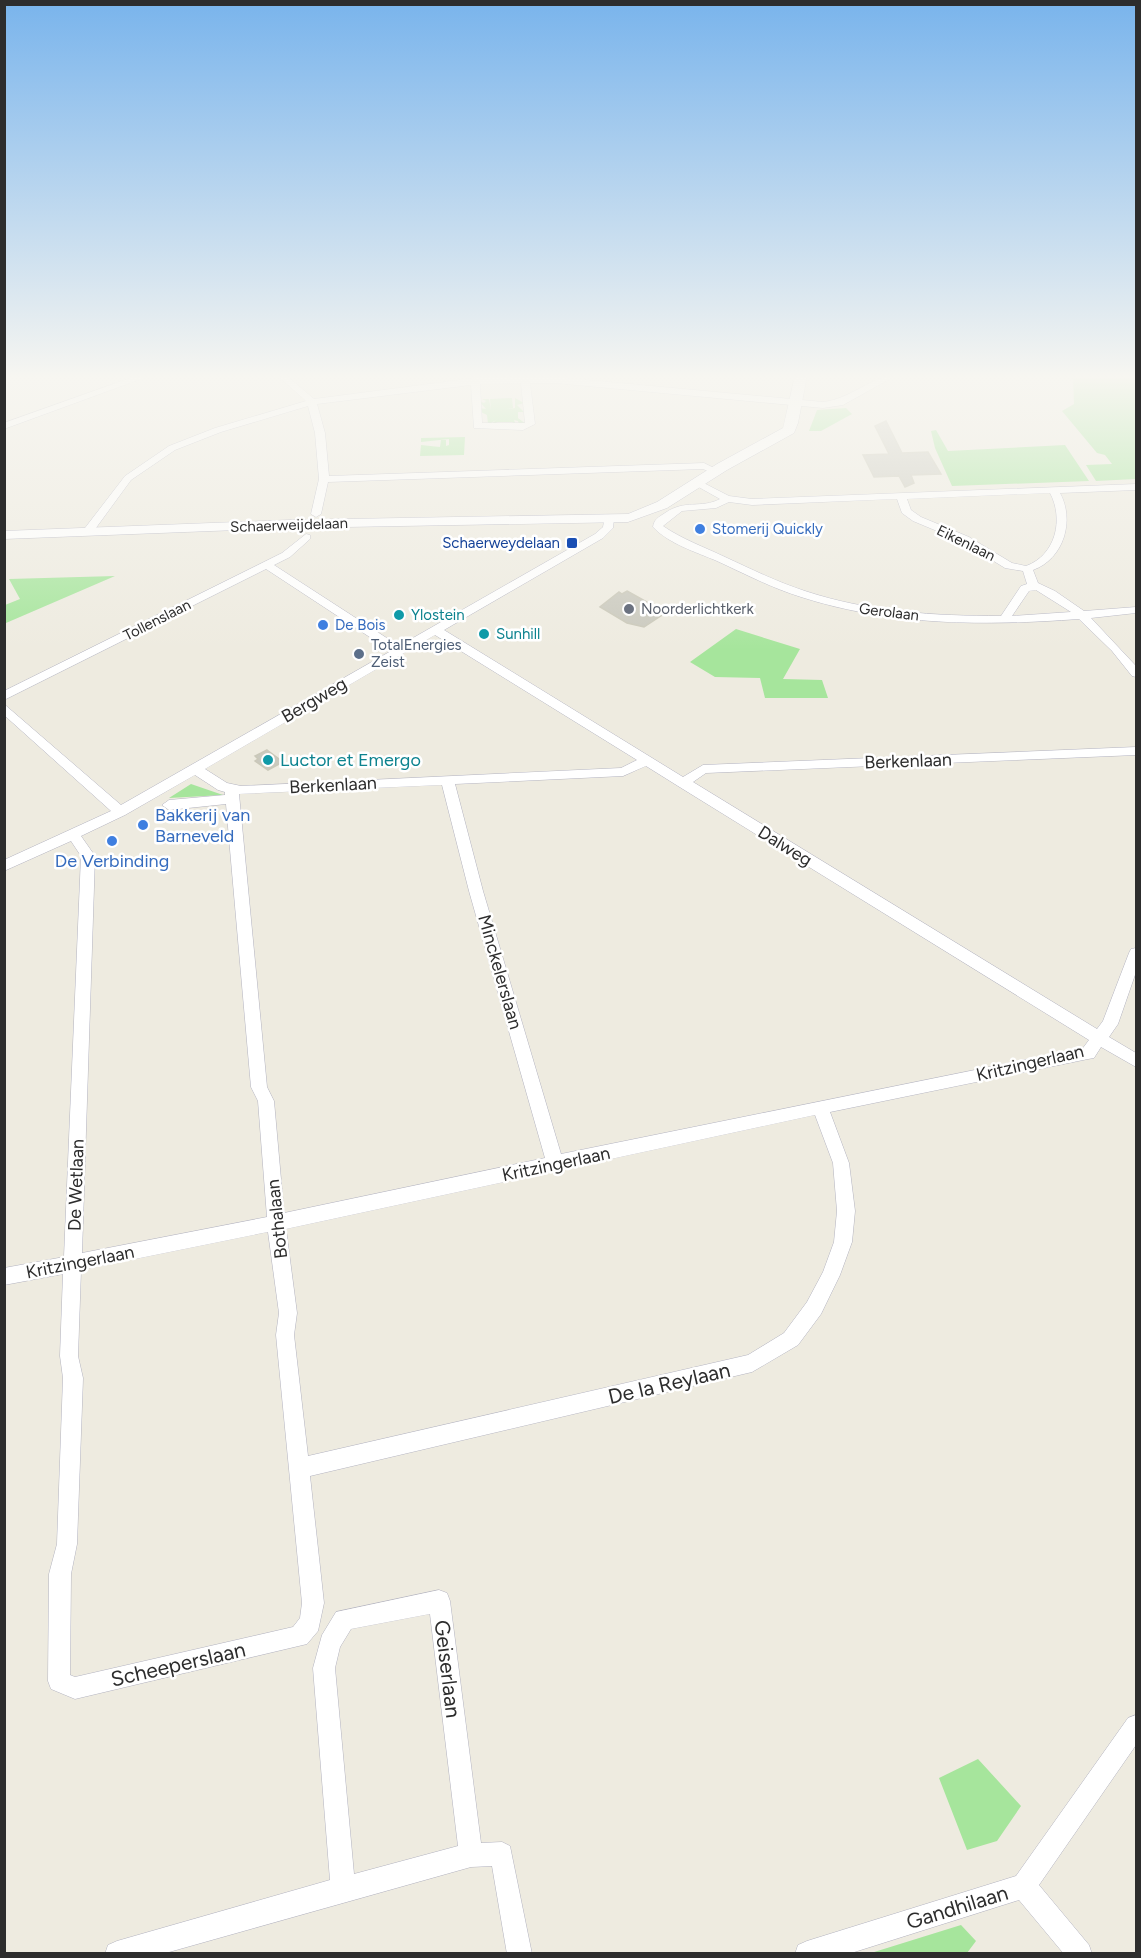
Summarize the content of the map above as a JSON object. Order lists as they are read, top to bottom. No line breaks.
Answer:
{"streets":{"street":["Schaerweijdelaan","Eikenlaan","Gerolaan","Tollenslaan","Bergweg","Berkenlaan","Dalweg","Minckelerslaan","Kritzingerlaan","De Wetlaan","Bothalaan","De la Reylaan","Scheeperslaan","Geiserlaan","Gandhilaan"]},"crossings":[["Schaerweijdelaan","Bergweg"],["Bergweg","Berkenlaan"],["Bergweg","Dalweg"],["Bergweg","De Wetlaan"],["Berkenlaan","Dalweg"],["Berkenlaan","Minckelerslaan"],["Berkenlaan","Bothalaan"],["Dalweg","Kritzingerlaan"],["Minckelerslaan","Kritzingerlaan"],["Kritzingerlaan","De Wetlaan"],["Kritzingerlaan","Bothalaan"],["Kritzingerlaan","De la Reylaan"],["De Wetlaan","Scheeperslaan"],["Bothalaan","De la Reylaan"],["Bothalaan","Scheeperslaan"]],"places":{"other":["Stomerij Quickly","Noorderlichtkerk","Ylostein","De Bois","Sunhill","TotalEnergies Zeist","Luctor et Emergo","Bakkerij van Barneveld","De Verbinding"],"transit":["Schaerweydelaan"]}}
